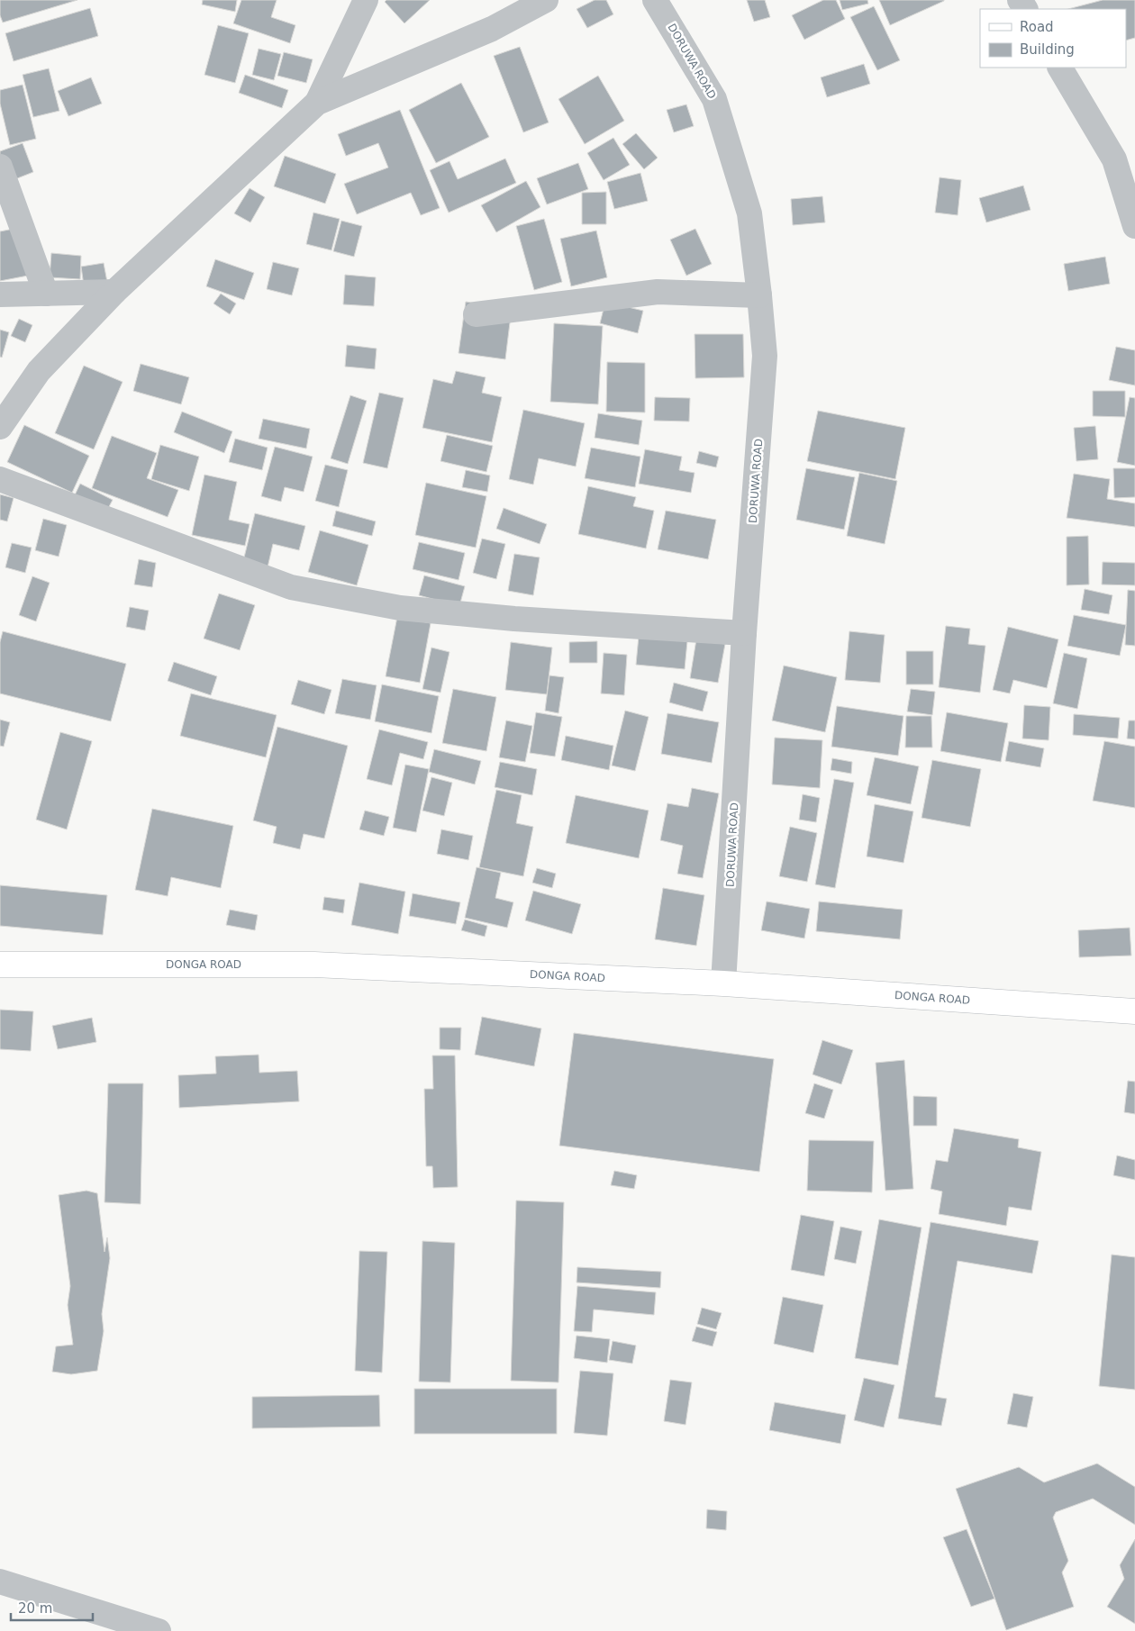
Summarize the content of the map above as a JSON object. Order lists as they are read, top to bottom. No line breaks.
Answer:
{"streets":{"street":["DORUWA ROAD","DONGA ROAD"]},"crossings":[["DORUWA ROAD","DONGA ROAD"]],"legend":["Road","Building"],"scale_bar":"20 m"}
